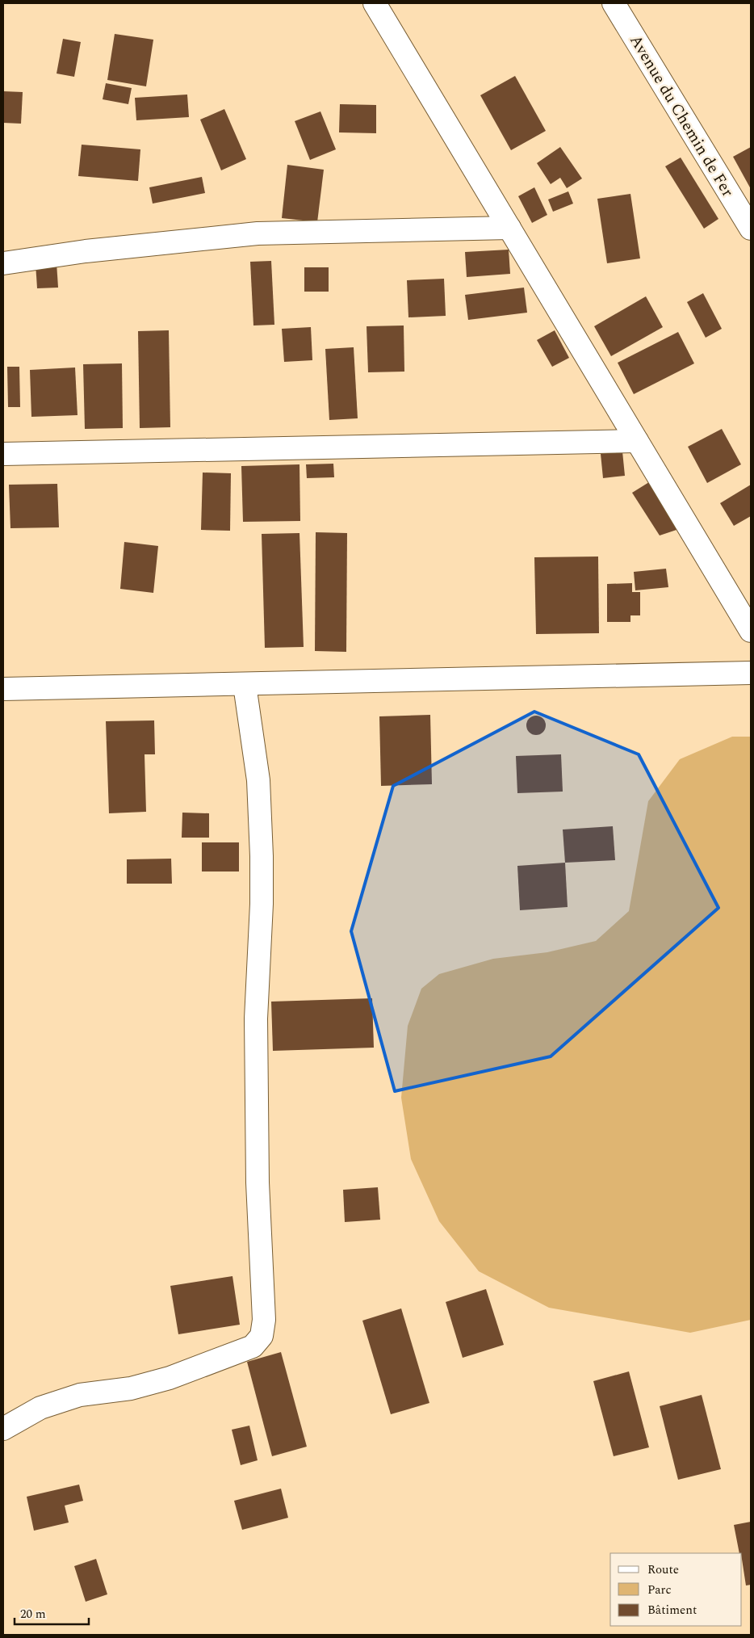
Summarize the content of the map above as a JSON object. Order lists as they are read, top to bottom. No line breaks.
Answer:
{"streets":{"street":["Avenue du Chemin de Fer"]},"legend":["Route","Parc","Bâtiment"],"scale_bar":"20 m"}
